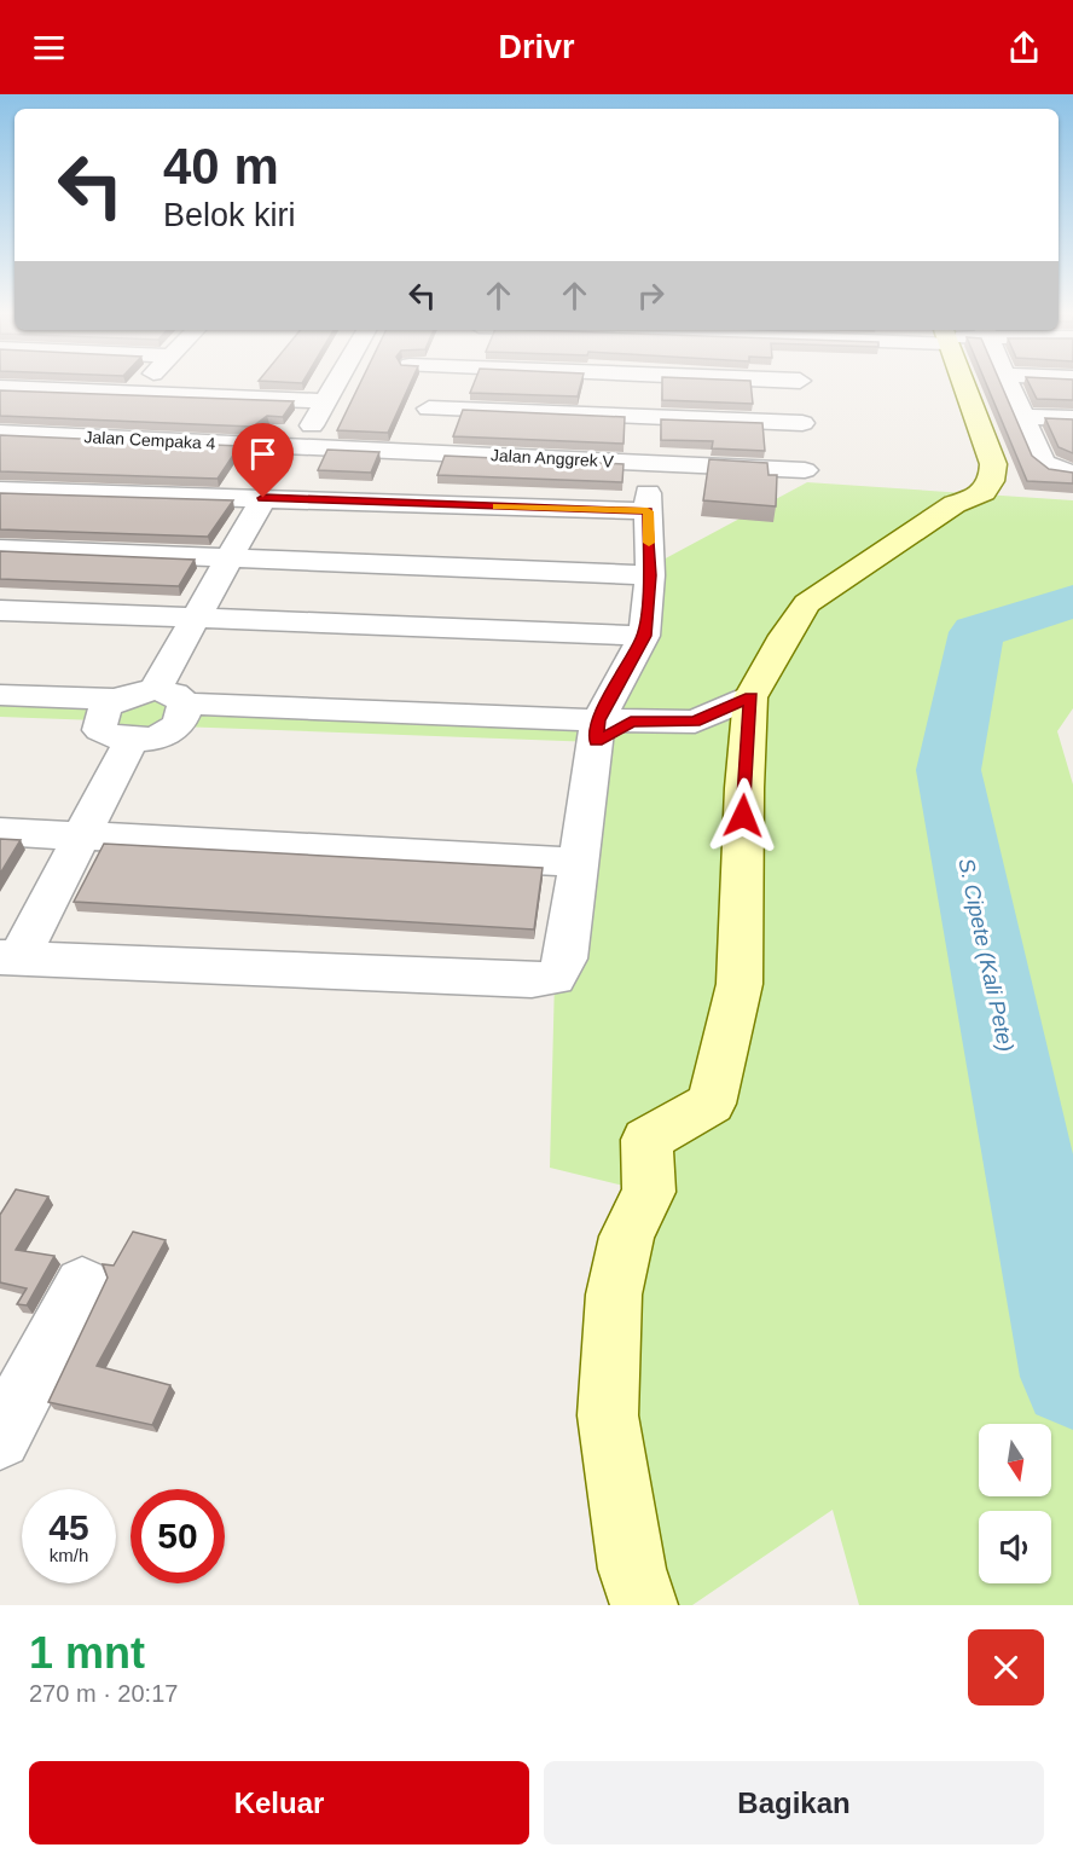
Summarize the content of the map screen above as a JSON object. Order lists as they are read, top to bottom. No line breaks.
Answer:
{"streets":{"street":["Jalan Cempaka 4","Jalan Anggrek V"]},"crossings":[["Jalan Cempaka 4","Jalan Anggrek V"]],"water":["S. Cipete (Kali Pete)"],"north":"bottom","page":{"header":"Drivr","turn":["40 m","Belok kiri"],"speed":"45 km/h","limit":"50","heading":["1 mnt","270 m · 20:17"],"buttons":["Keluar","Bagikan"]}}
